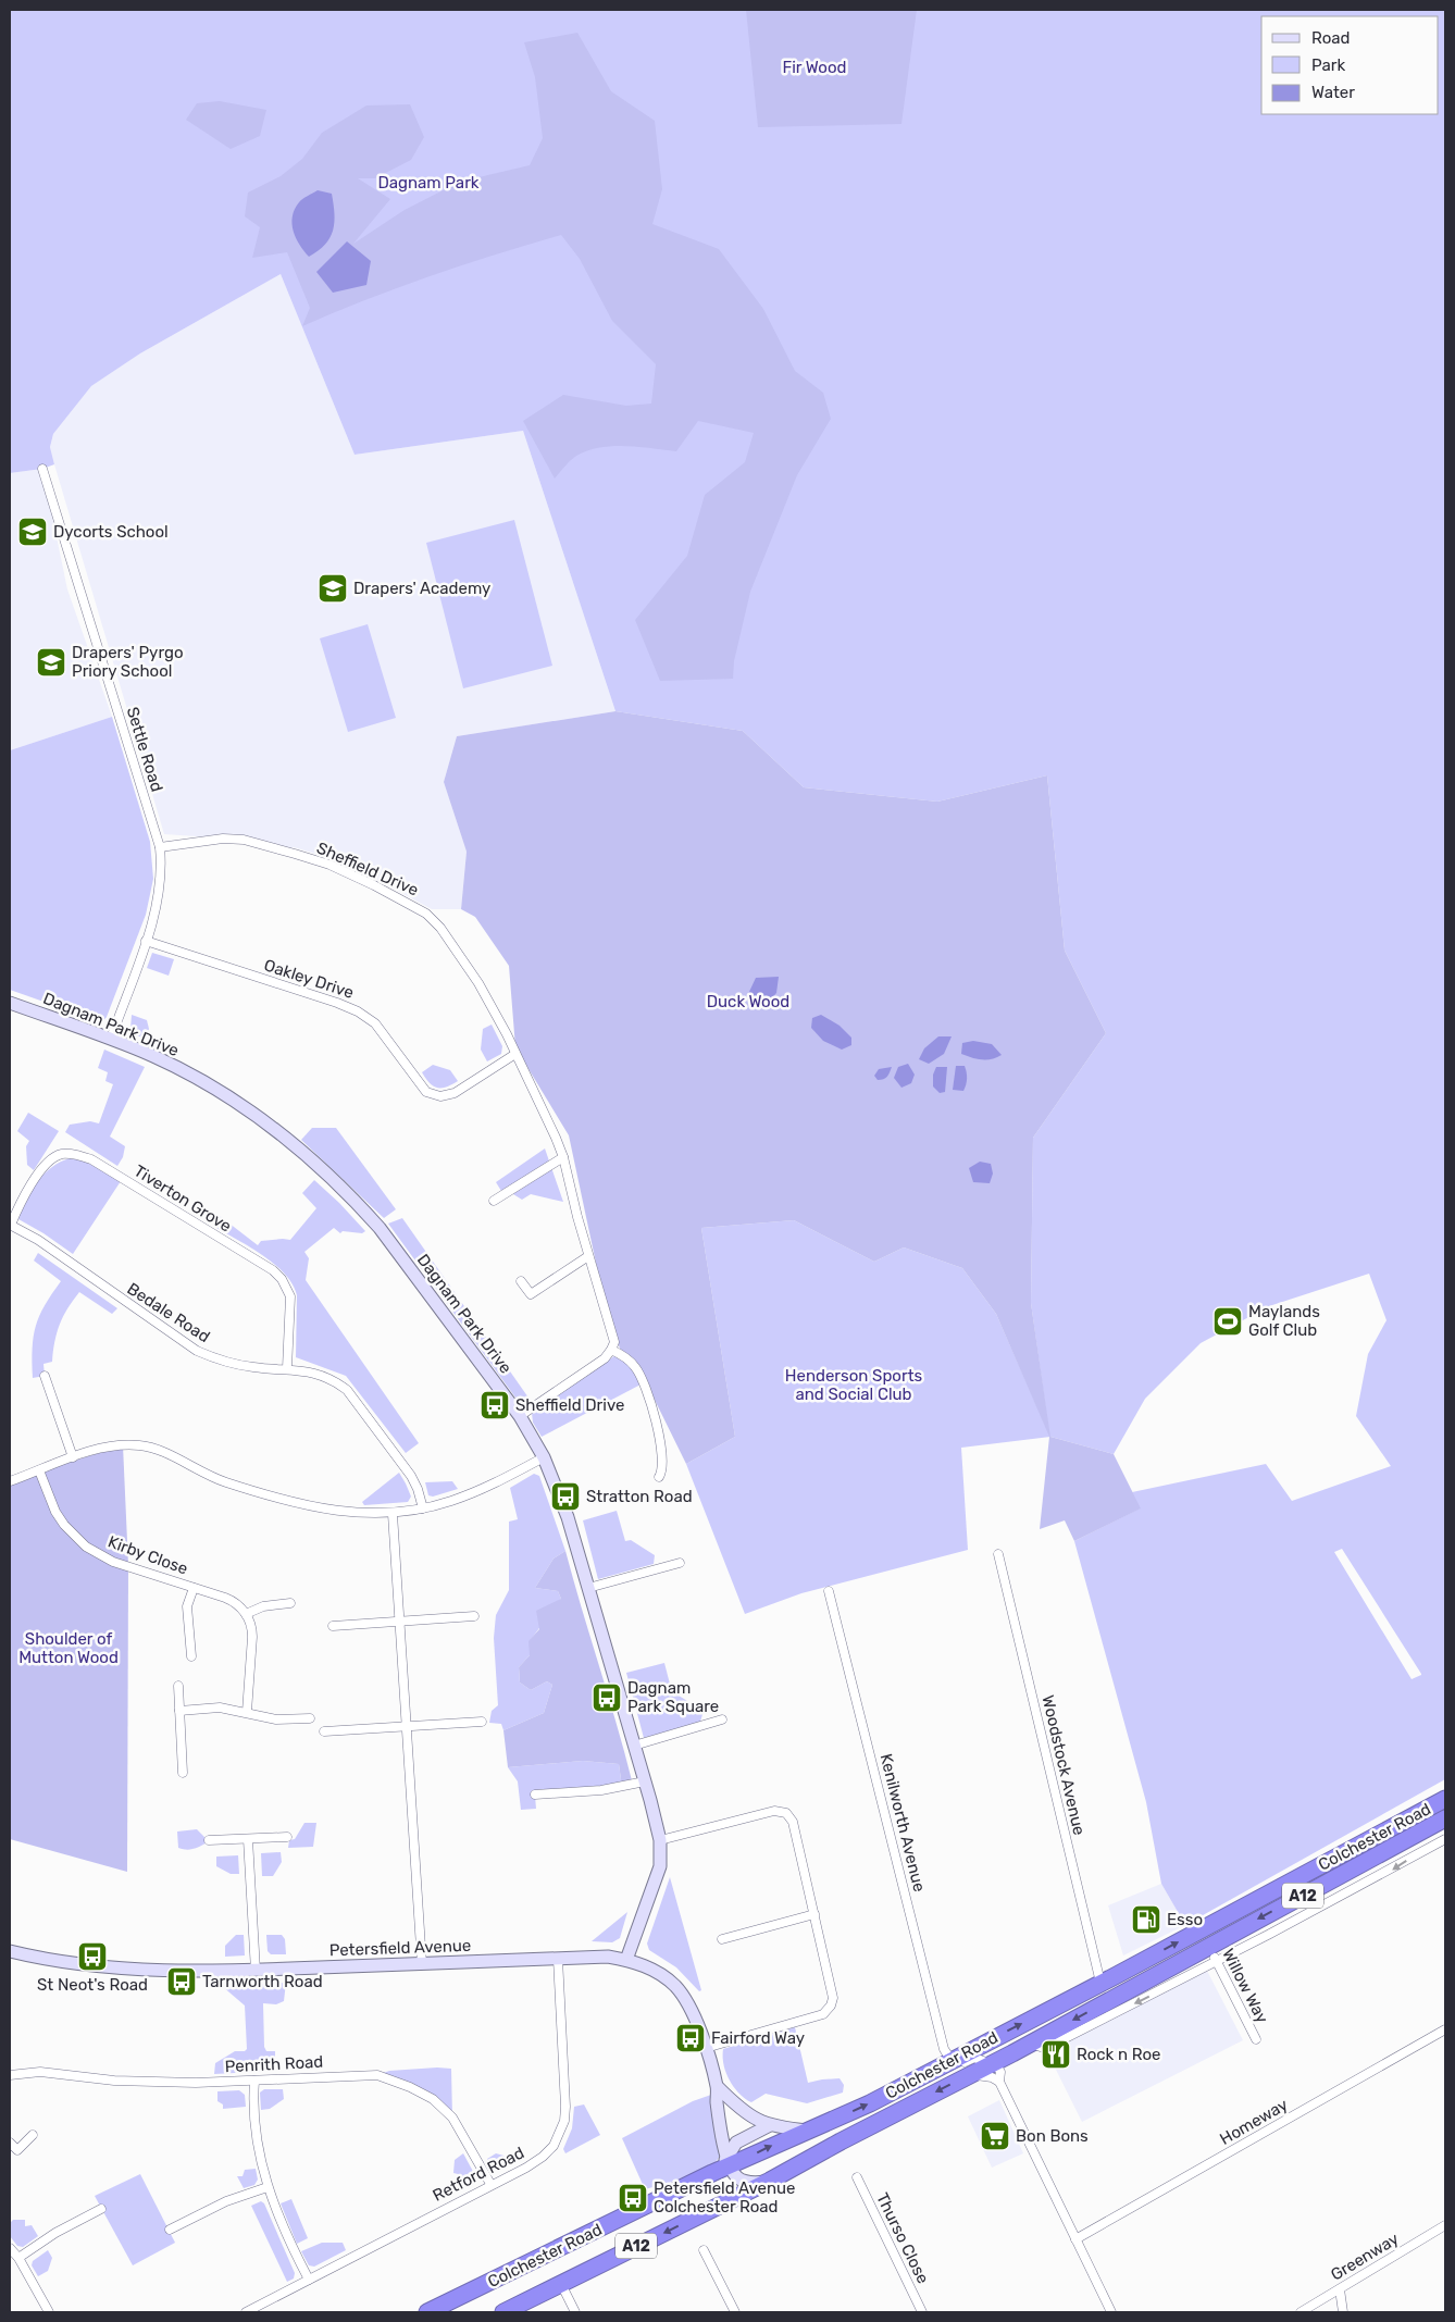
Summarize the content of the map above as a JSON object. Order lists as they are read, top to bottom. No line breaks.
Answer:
{"streets":{"highway":["Colchester Road","A12"],"street":["Settle Road","Sheffield Drive","Oakley Drive","Dagnam Park Drive","Tiverton Grove","Bedale Road","Kirby Close","Woodstock Avenue","Kenilworth Avenue","Petersfield Avenue","Willow Way","Penrith Road","Homeway","Retford Road","Thurso Close","Greenway"]},"crossings":[["Settle Road","Sheffield Drive"],["Settle Road","Oakley Drive"],["Settle Road","Dagnam Park Drive"],["Sheffield Drive","Oakley Drive"],["Dagnam Park Drive","Petersfield Avenue"],["Tiverton Grove","Bedale Road"],["Woodstock Avenue","Colchester Road"],["Kenilworth Avenue","Colchester Road"],["Colchester Road","Petersfield Avenue"],["Colchester Road","Willow Way"],["Petersfield Avenue","Retford Road"],["Penrith Road","Retford Road"]],"parks":["Fir Wood","Dagnam Park","Duck Wood","Henderson Sports and Social Club","Shoulder of Mutton Wood"],"places":{"school or university":["Dycorts School","Drapers' Academy","Drapers' Pyrgo Priory School"],"sports":["Maylands Golf Club"],"bus stop":["Sheffield Drive","Stratton Road","Dagnam Park Square","St Neot's Road","Tarnworth Road","Fairford Way","Petersfield Avenue Colchester Road"],"fuel station":["Esso"],"restaurant":["Rock n Roe"],"supermarket":["Bon Bons"]},"legend":["Road","Park","Water"]}
